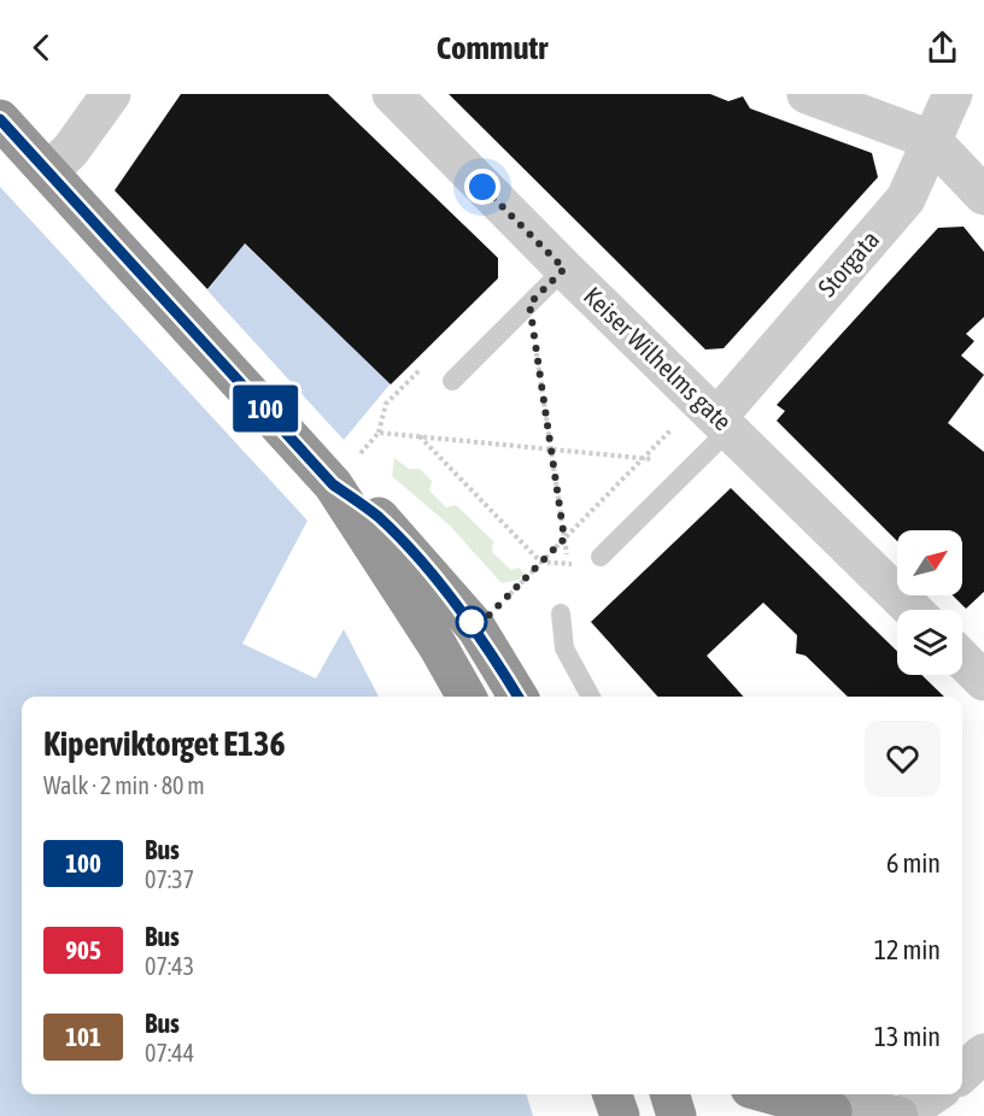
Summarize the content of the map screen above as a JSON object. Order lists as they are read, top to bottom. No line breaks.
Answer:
{"streets":{"street":["Storgata","Keiser Wilhelms gate"]},"crossings":[["Storgata","Keiser Wilhelms gate"]],"lines":["bus line 100"],"north":"top right","page":{"header":"Commutr","on_map":"100","heading":["Kiperviktorget E136","Walk · 2 min · 80 m"],"list":[{"mark":"100","name":"Bus","note":"07:37","value":"6 min"},{"mark":"905","name":"Bus","note":"07:43","value":"12 min"},{"mark":"101","name":"Bus","note":"07:44","value":"13 min"}]}}
